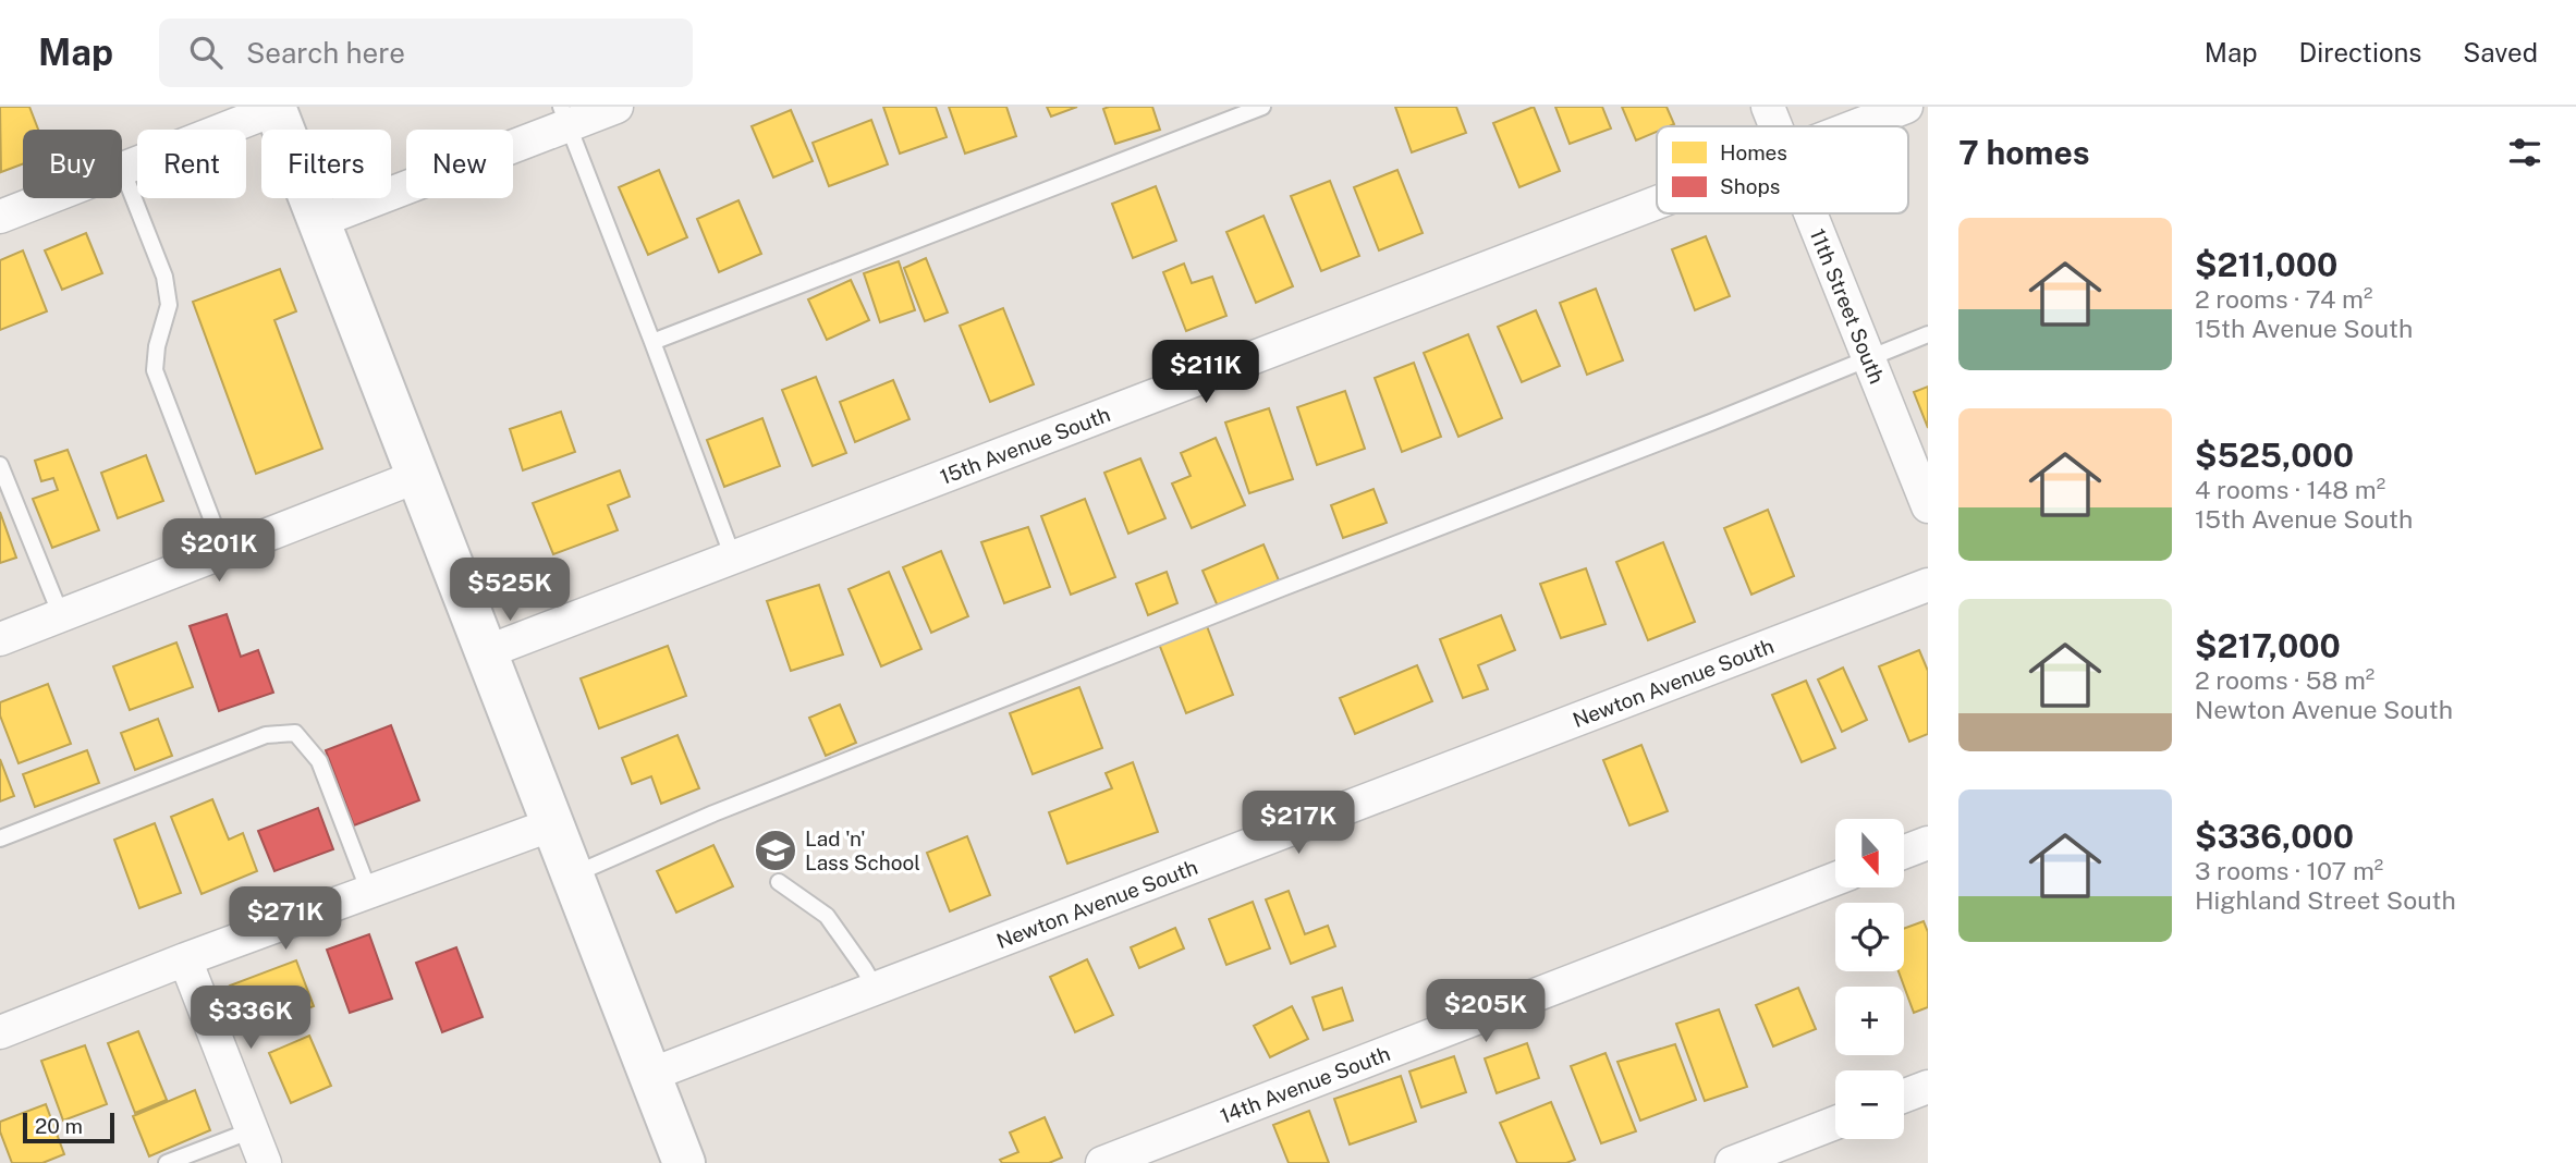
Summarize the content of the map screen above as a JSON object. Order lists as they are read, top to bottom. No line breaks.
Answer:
{"streets":{"street":["11th Street South","15th Avenue South","Newton Avenue South","14th Avenue South"]},"places":{"school or university":["Lad 'n' Lass School"]},"legend":["Homes","Shops"],"scale_bar":"20 m","north":"bottom","page":{"header":"Map","search":"Search here","nav":["Map","Directions","Saved"],"heading":"7 homes","chip":["Buy","Rent","Filters","New"],"list":[{"name":"$211,000","note":"2 rooms · 74 m² · 15th Avenue South"},{"name":"$525,000","note":"4 rooms · 148 m² · 15th Avenue South"},{"name":"$217,000","note":"2 rooms · 58 m² · Newton Avenue South"},{"name":"$336,000","note":"3 rooms · 107 m² · Highland Street South"}],"price":["$211K","$201K","$525K","$217K","$271K","$205K","$336K"],"map_buttons":["+","−"],"scale":"20 m"}}
